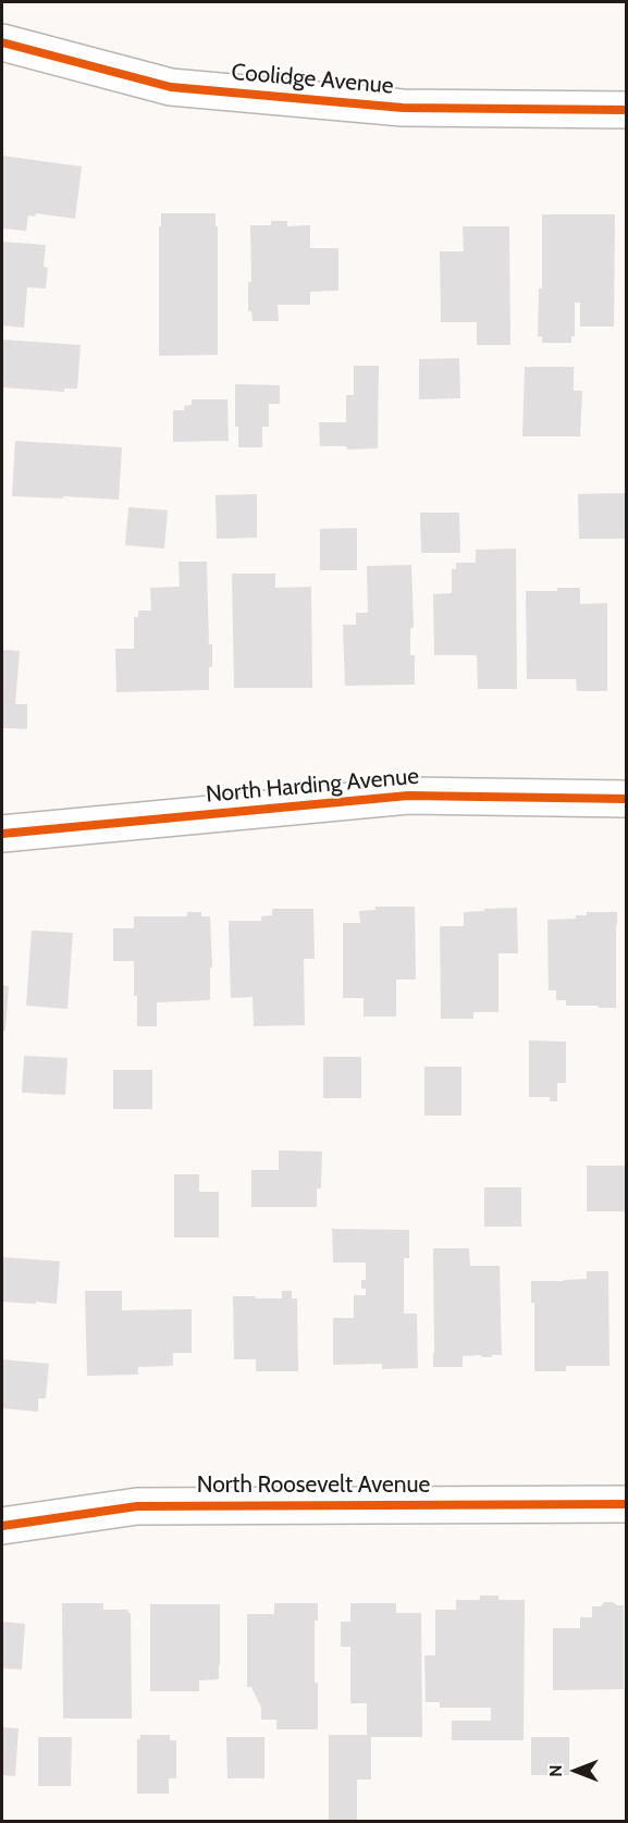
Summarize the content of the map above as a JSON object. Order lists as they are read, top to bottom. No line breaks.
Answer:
{"streets":{"street":["Coolidge Avenue","North Harding Avenue","North Roosevelt Avenue"]},"north":"left"}
